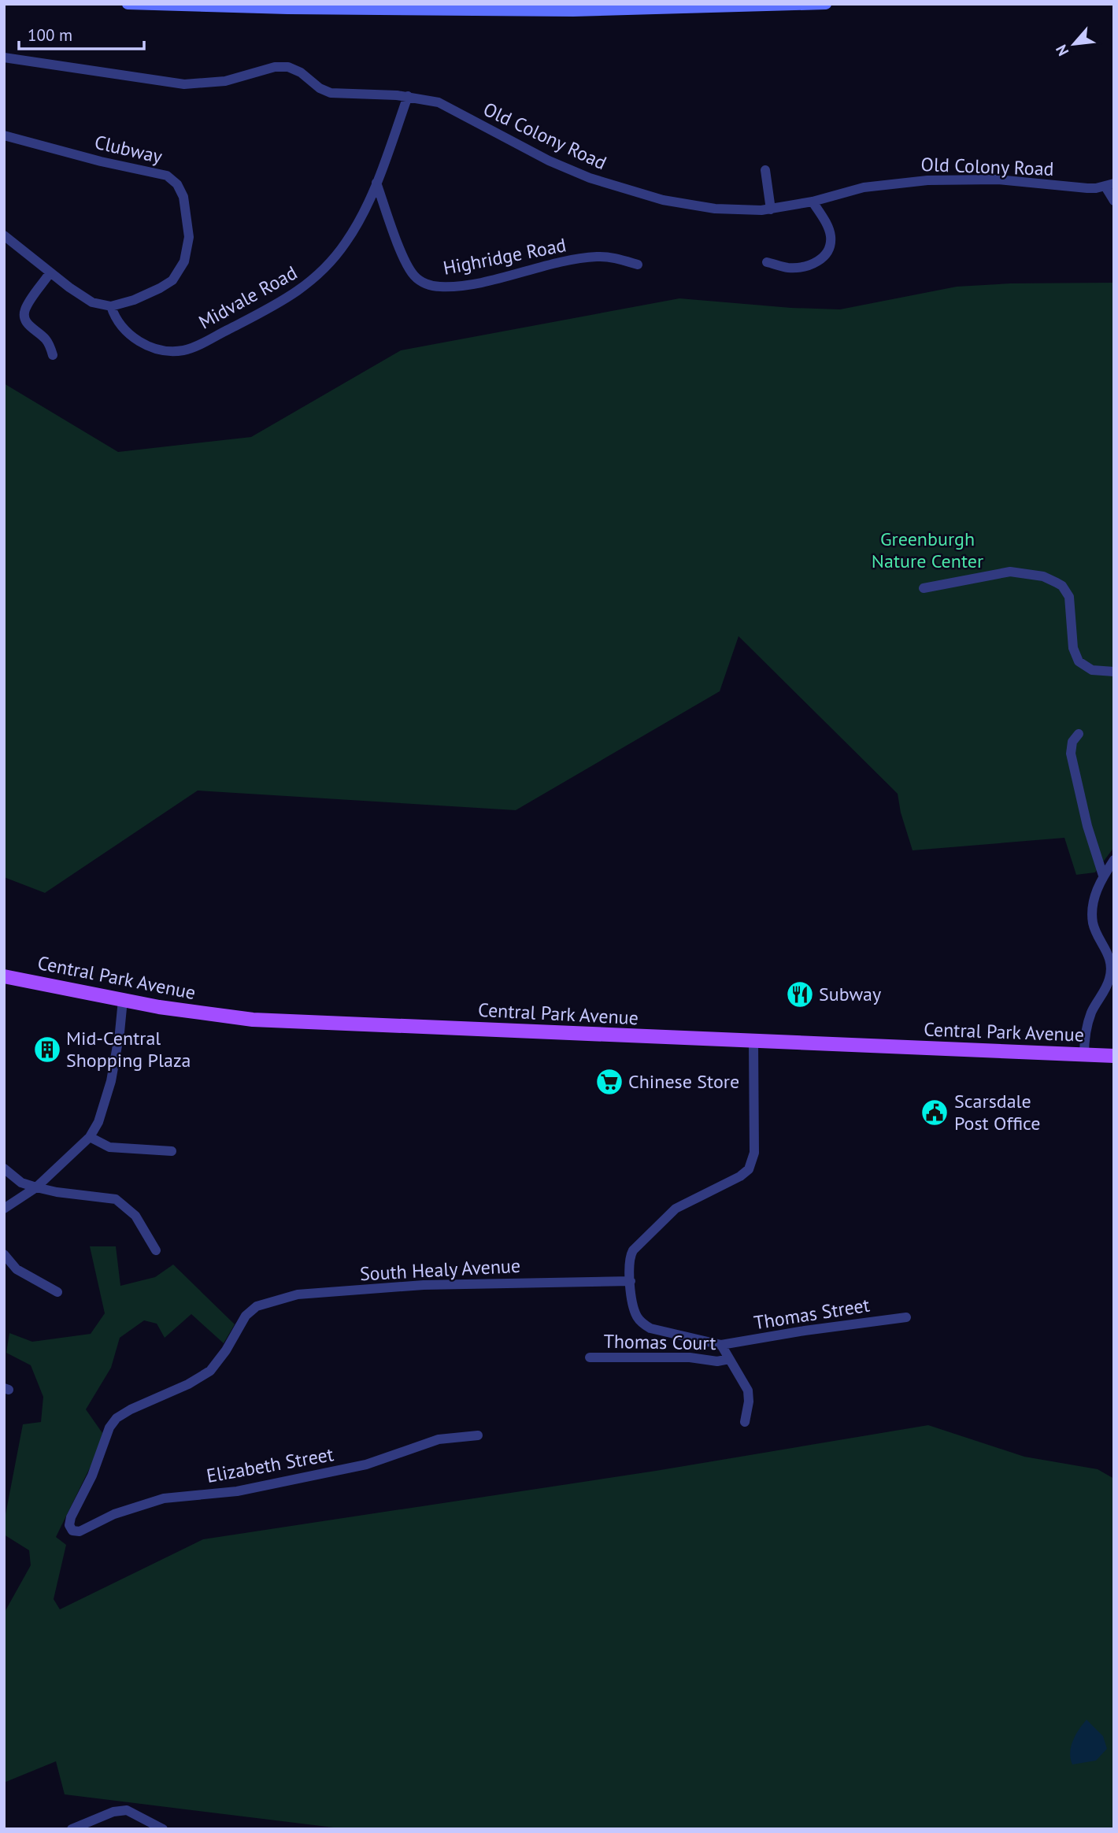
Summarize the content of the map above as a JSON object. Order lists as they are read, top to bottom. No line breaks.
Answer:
{"streets":{"main road":["Central Park Avenue"],"street":["Old Colony Road","Clubway","Highridge Road","Midvale Road","South Healy Avenue","Thomas Street","Thomas Court","Elizabeth Street"]},"crossings":[["Old Colony Road","Midvale Road"],["Clubway","Midvale Road"],["Highridge Road","Midvale Road"],["South Healy Avenue","Thomas Street"],["South Healy Avenue","Elizabeth Street"]],"parks":["Greenburgh Nature Center"],"places":{"restaurant":["Subway"],"building":["Mid-Central Shopping Plaza"],"supermarket":["Chinese Store"],"public building":["Scarsdale Post Office"]},"scale_bar":"100 m","north":"bottom left"}
